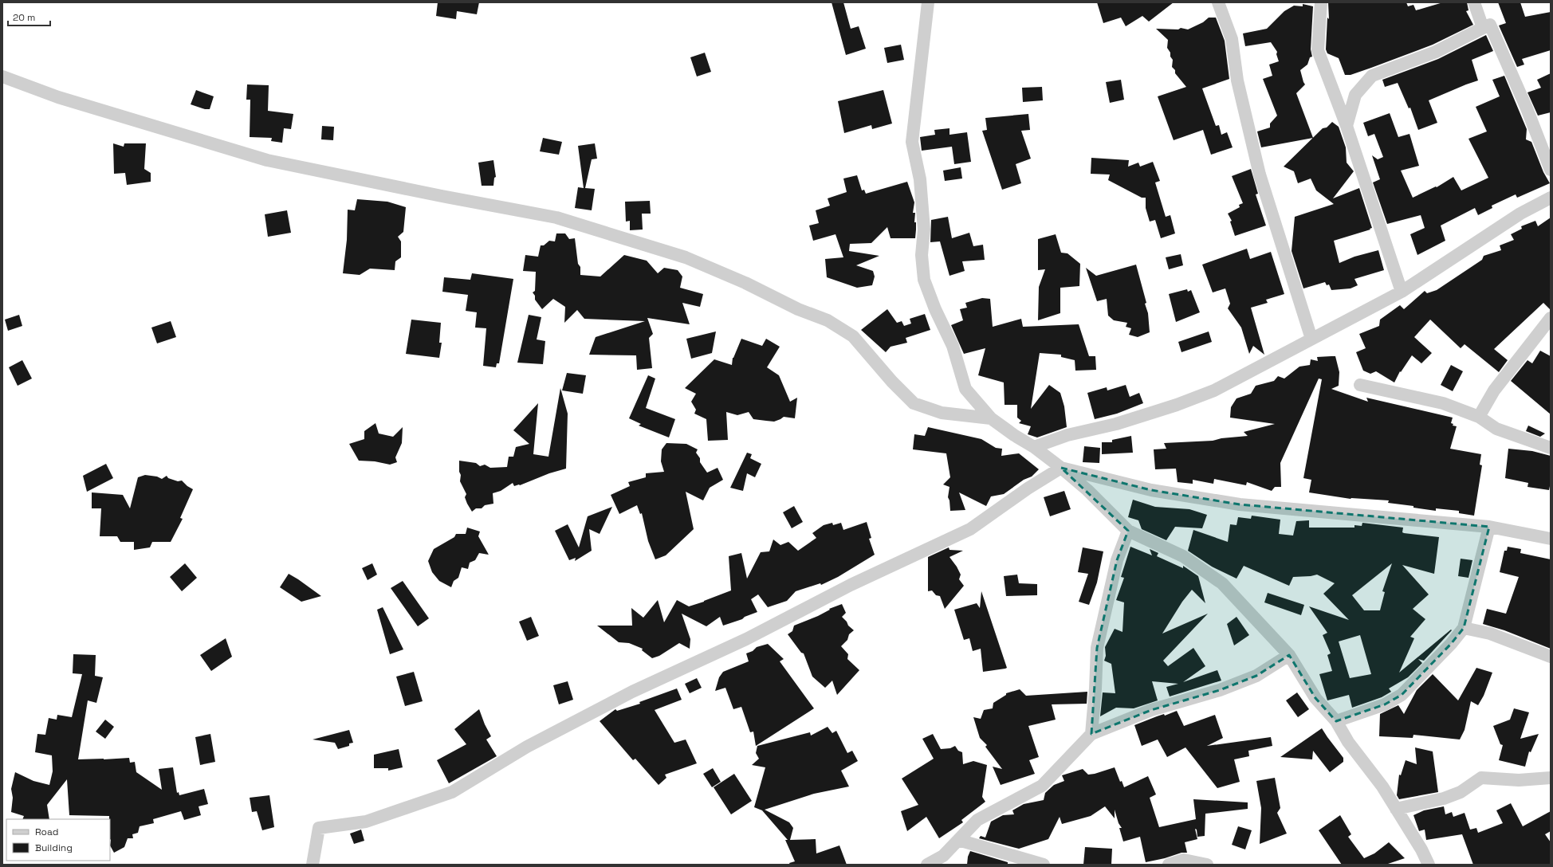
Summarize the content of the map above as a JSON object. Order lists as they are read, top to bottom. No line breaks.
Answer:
{"legend":["Road","Building"],"scale_bar":"20 m"}
